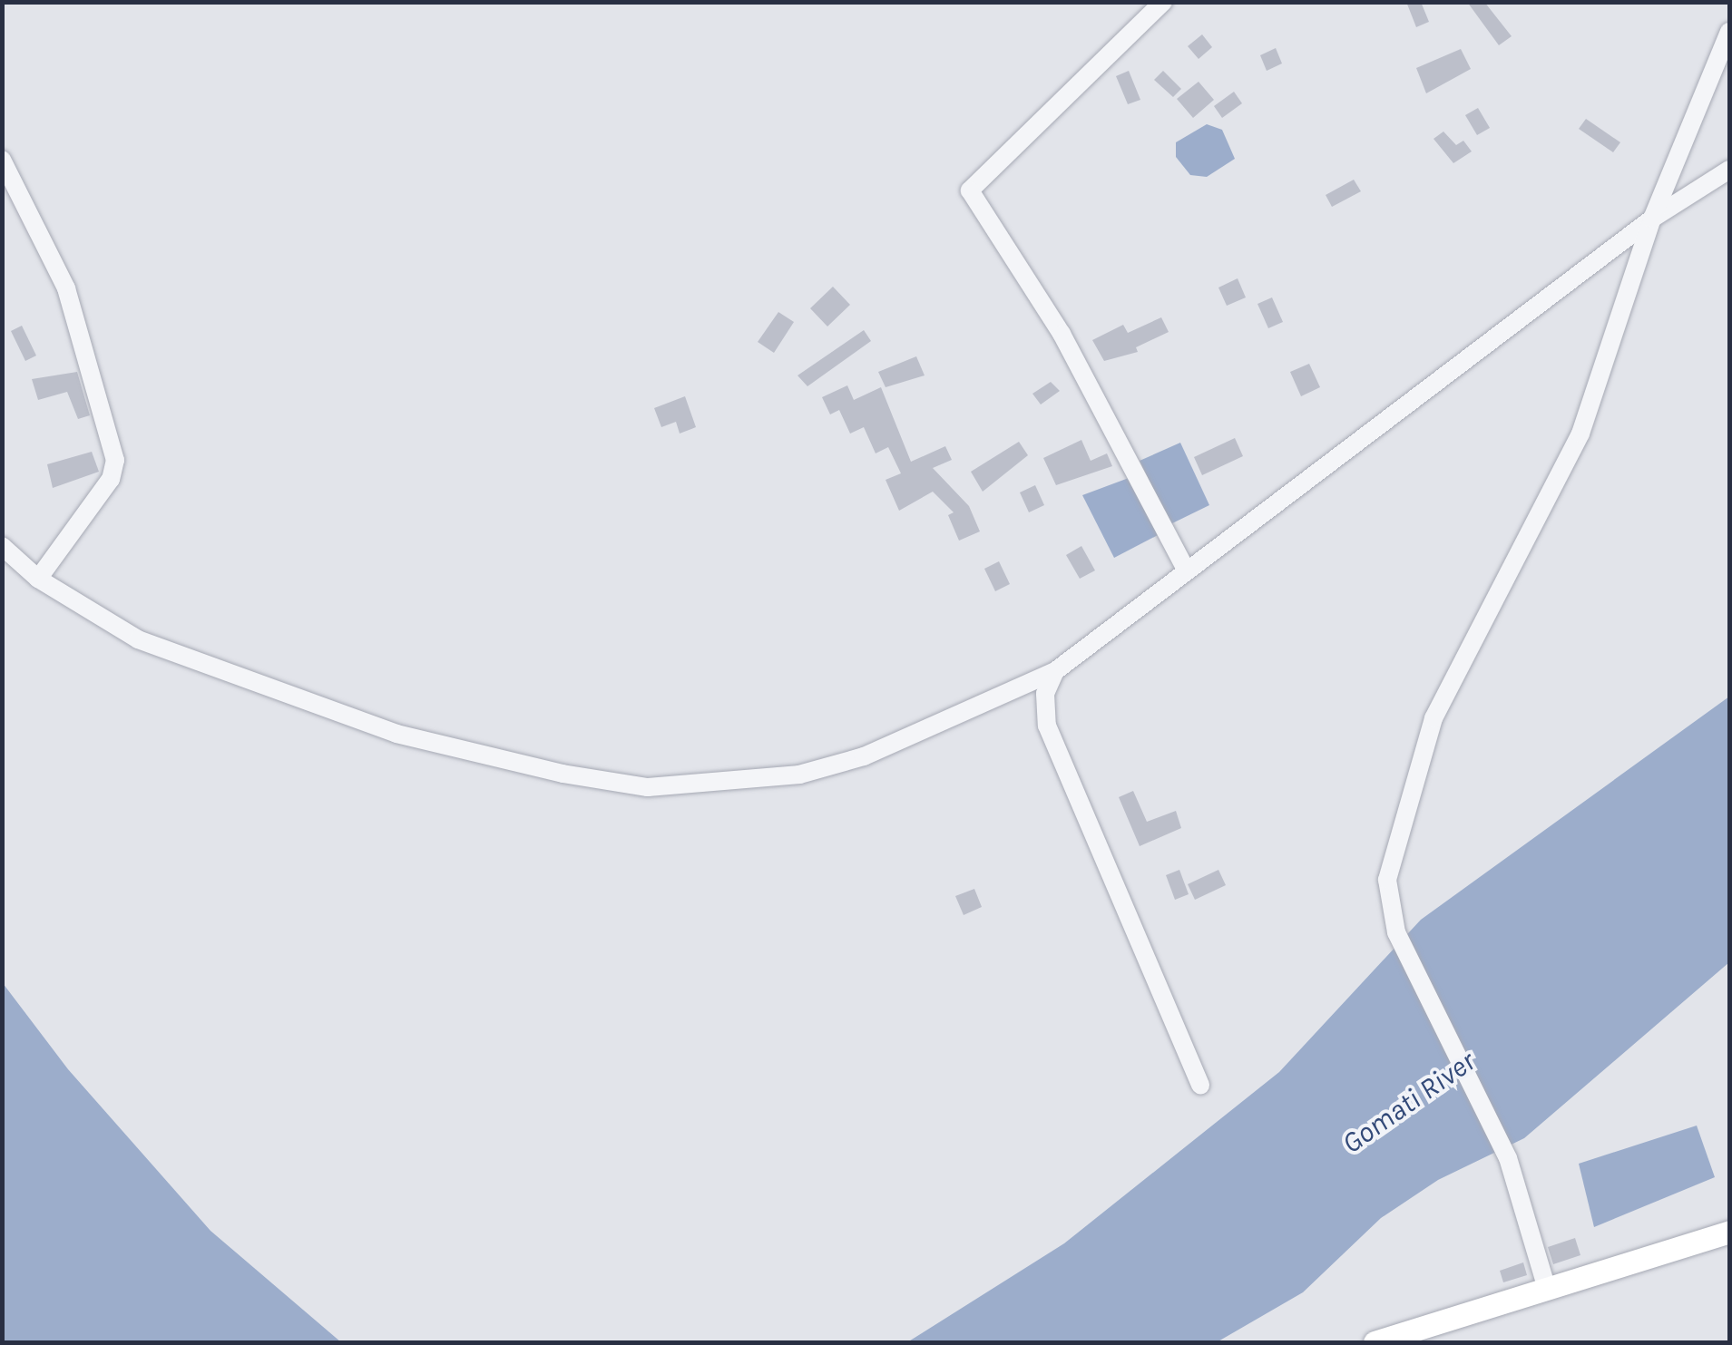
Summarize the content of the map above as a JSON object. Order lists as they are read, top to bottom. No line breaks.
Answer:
{"water":["Gomati River"]}
